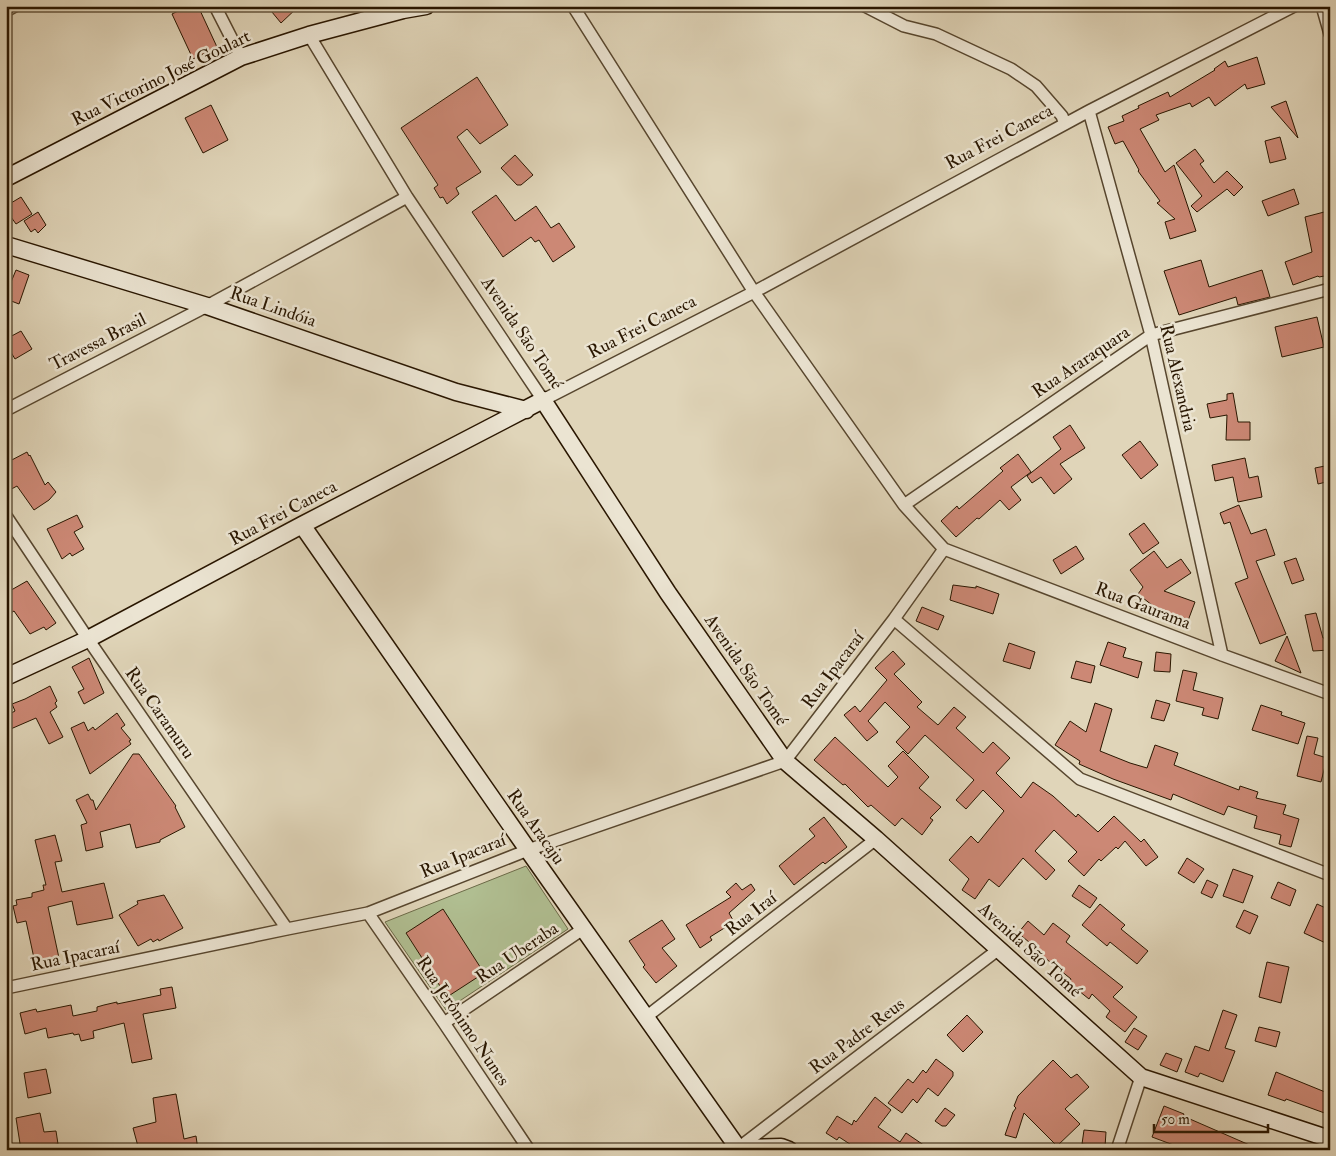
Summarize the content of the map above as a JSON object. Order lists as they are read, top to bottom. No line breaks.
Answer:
{"streets":{"street":["Rua Victorino José Goulart","Rua Frei Caneca","Rua Lindóia","Avenida São Tomé","Travessa Brasil","Rua Araraquara","Rua Alexandria","Rua Gaurama","Rua Ipacaraí","Rua Caramuru","Rua Aracaju","Rua Iraí","Rua Uberaba","Rua Jerônimo Nunes","Rua Padre Reus"]},"crossings":[["Rua Victorino José Goulart","Avenida São Tomé"],["Rua Frei Caneca","Rua Lindóia"],["Rua Frei Caneca","Avenida São Tomé"],["Rua Frei Caneca","Rua Alexandria"],["Rua Frei Caneca","Rua Caramuru"],["Rua Frei Caneca","Rua Aracaju"],["Rua Lindóia","Travessa Brasil"],["Avenida São Tomé","Travessa Brasil"],["Avenida São Tomé","Rua Ipacaraí"],["Avenida São Tomé","Rua Iraí"],["Avenida São Tomé","Rua Padre Reus"],["Rua Araraquara","Rua Alexandria"],["Rua Alexandria","Rua Gaurama"],["Rua Gaurama","Rua Ipacaraí"],["Rua Ipacaraí","Rua Caramuru"],["Rua Ipacaraí","Rua Aracaju"],["Rua Ipacaraí","Rua Jerônimo Nunes"],["Rua Aracaju","Rua Iraí"],["Rua Aracaju","Rua Uberaba"],["Rua Aracaju","Rua Padre Reus"],["Rua Uberaba","Rua Jerônimo Nunes"]],"scale_bar":"50 m"}
